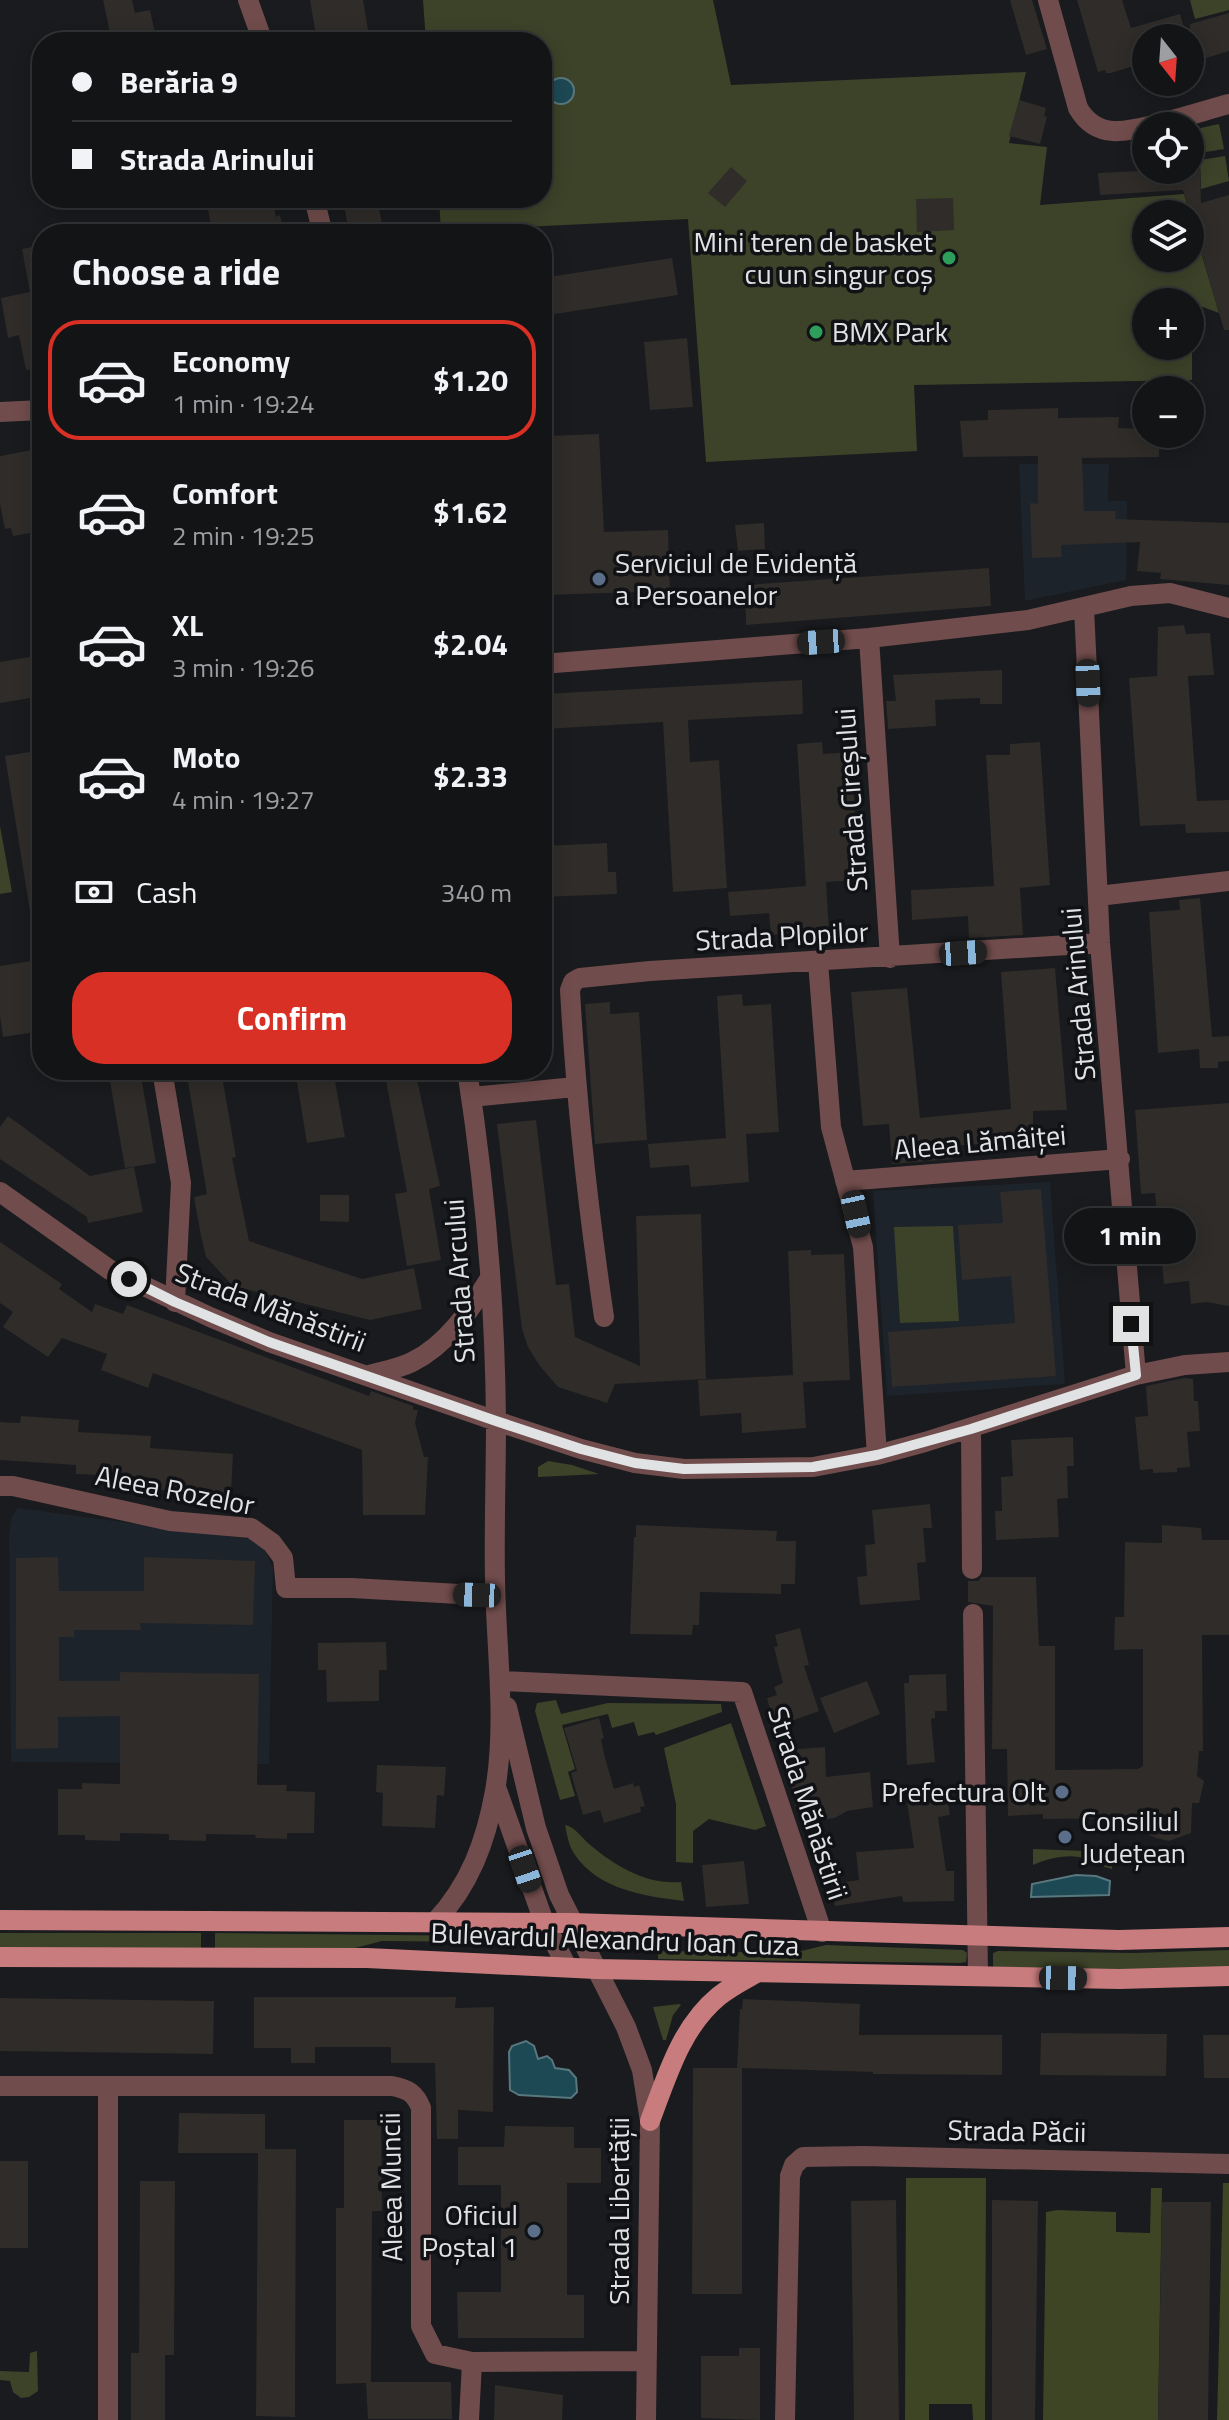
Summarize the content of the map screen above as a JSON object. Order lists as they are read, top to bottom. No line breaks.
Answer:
{"streets":{"main road":["Bulevardul Alexandru Ioan Cuza"],"street":["Strada Cireșului","Strada Plopilor","Strada Arinului","Aleea Lămâiței","Strada Arcului","Strada Mănăstirii","Aleea Rozelor","Strada Păcii","Aleea Muncii","Strada Libertății"]},"crossings":[["Strada Cireșului","Strada Plopilor"],["Strada Plopilor","Strada Arinului"],["Strada Arinului","Aleea Lămâiței"],["Strada Arinului","Strada Mănăstirii"],["Strada Arcului","Strada Mănăstirii"],["Strada Arcului","Aleea Rozelor"],["Strada Arcului","Bulevardul Alexandru Ioan Cuza"],["Strada Arcului","Strada Libertății"],["Strada Mănăstirii","Bulevardul Alexandru Ioan Cuza"],["Bulevardul Alexandru Ioan Cuza","Strada Libertății"],["Aleea Muncii","Strada Libertății"]],"places":["Mini teren de basket cu un singur coș","BMX Park","Serviciul de Evidență a Persoanelor","Prefectura Olt","Consiliul Județean","Oficiul Poștal 1"],"north":"bottom","page":{"map_buttons":["+","−"],"banner":["Berăria 9","Strada Arinului"],"heading":"Choose a ride","list":[{"name":"Economy","note":"1 min · 19:24","value":"$1.20"},{"name":"Comfort","note":"2 min · 19:25","value":"$1.62"},{"name":"XL","note":"3 min · 19:26","value":"$2.04"},{"name":"Moto","note":"4 min · 19:27","value":"$2.33"}],"pay":["Cash","340 m"],"buttons":"Confirm","bubble":"1 min"}}
